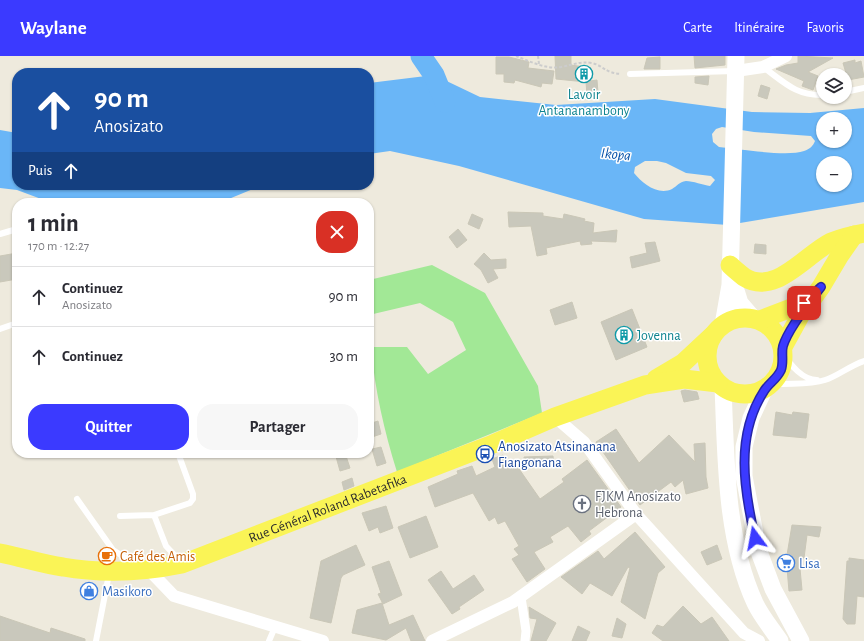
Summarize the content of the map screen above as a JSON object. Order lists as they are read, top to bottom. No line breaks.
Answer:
{"streets":{"main road":["Rue Général Roland Rabetafika"]},"water":["Ikopa"],"places":{"building":["Lavoir Antananambony","Jovenna"],"bus stop":["Anosizato Atsinanana Fiangonana"],"church":["FJKM Anosizato Hebrona"],"cafe":["Café des Amis"],"supermarket":["Lisa"],"shop":["Masikoro"]},"page":{"header":"Waylane","nav":["Carte","Itinéraire","Favoris"],"map_buttons":["+","−"],"turn":["90 m","Anosizato"],"then":"Puis","heading":["1 min","170 m · 12:27"],"list":[{"name":"Continuez","note":"Anosizato","value":"90 m"},{"name":"Continuez","value":"30 m"}],"buttons":["Quitter","Partager"]}}
